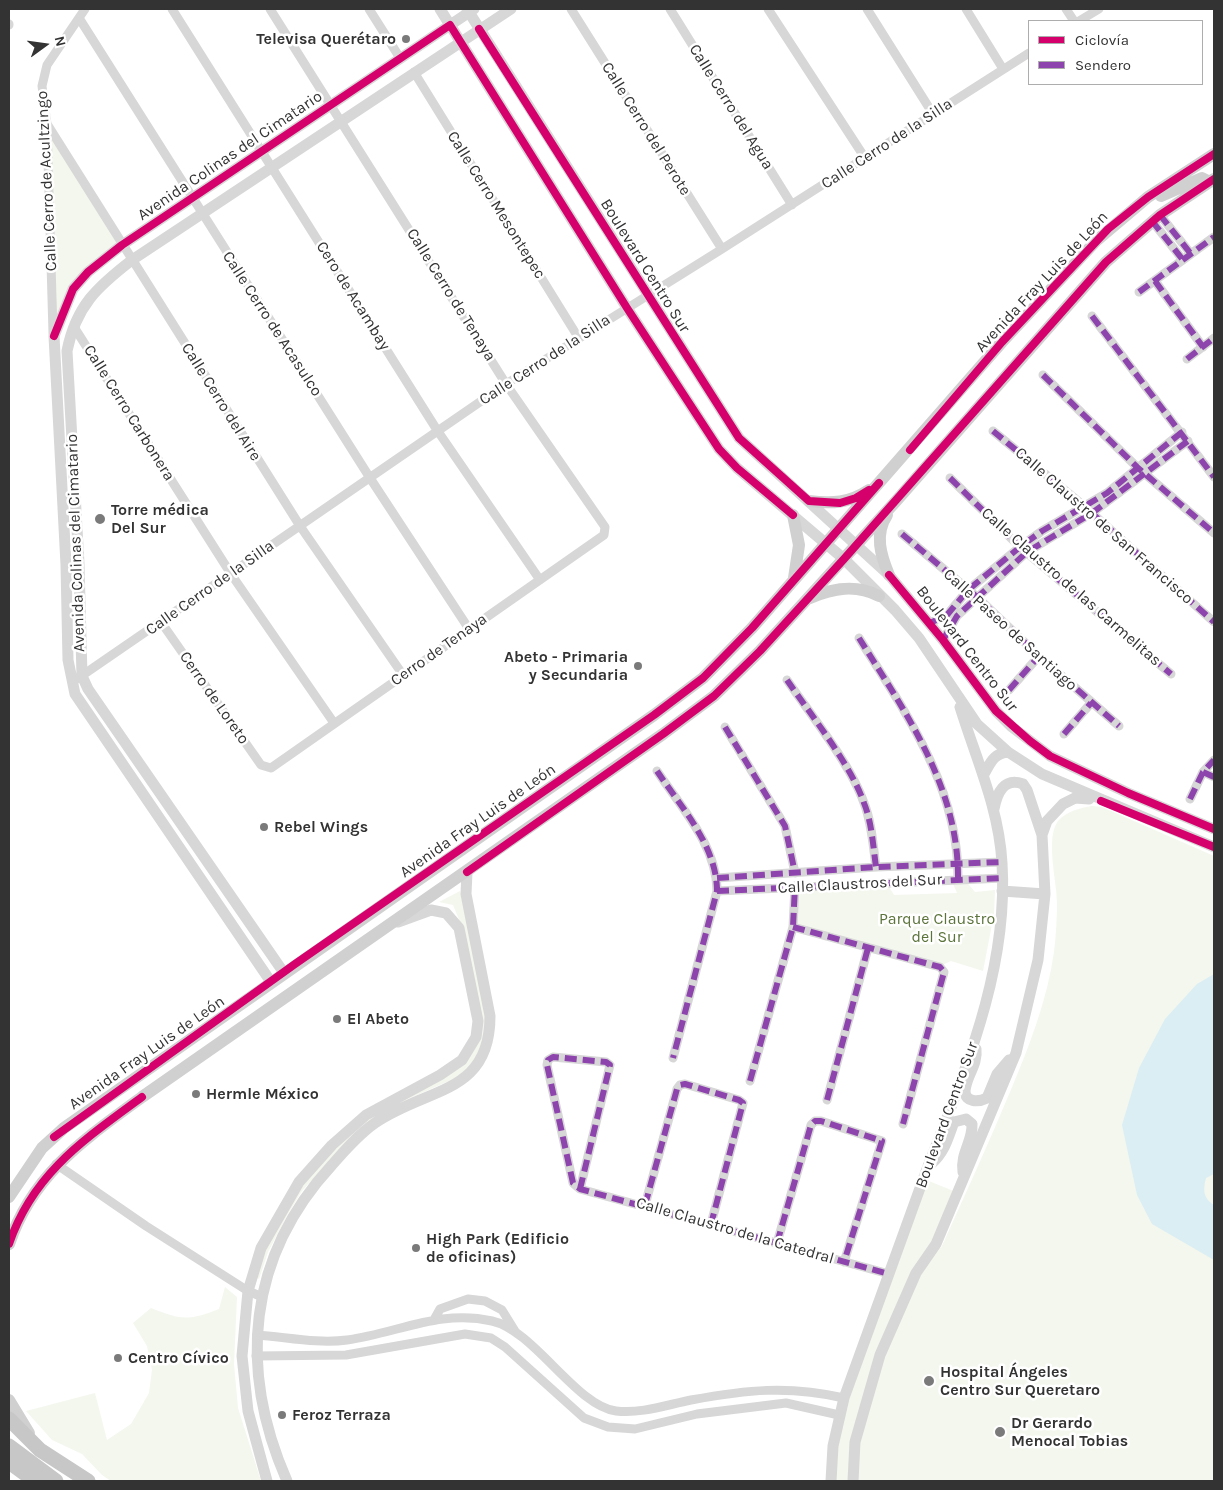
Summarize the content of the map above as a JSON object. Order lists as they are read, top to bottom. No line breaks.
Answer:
{"streets":{"main road":["Avenida Fray Luis de León"],"street":["Calle Cerro del Agua","Calle Cerro del Perote","Calle Cerro de la Silla","Avenida Colinas del Cimatario","Calle Cerro de Acultzingo","Calle Cerro Mesontepec","Boulevard Centro Sur","Calle Cerro de Tenaya","Cero de Acambay","Calle Cerro de Acasulco","Calle Cerro del Aire","Calle Cerro Carbonera","Calle Claustro de San Francisco","Calle Claustro de las Carmelitas","Calle Paseo de Santiago","Cerro de Tenaya","Cerro de Loreto","Calle Claustros del Sur","Calle Claustro de la Catedral"]},"crossings":[["Calle Cerro del Agua","Calle Cerro de la Silla"],["Calle Cerro del Perote","Calle Cerro de la Silla"],["Calle Cerro de la Silla","Avenida Colinas del Cimatario"],["Calle Cerro de la Silla","Calle Cerro Mesontepec"],["Calle Cerro de la Silla","Boulevard Centro Sur"],["Calle Cerro de la Silla","Calle Cerro de Tenaya"],["Calle Cerro de la Silla","Cero de Acambay"],["Calle Cerro de la Silla","Calle Cerro de Acasulco"],["Calle Cerro de la Silla","Calle Cerro del Aire"],["Calle Cerro de la Silla","Calle Cerro Carbonera"],["Calle Cerro de la Silla","Cerro de Loreto"],["Avenida Colinas del Cimatario","Calle Cerro de Acultzingo"],["Avenida Colinas del Cimatario","Calle Cerro Mesontepec"],["Avenida Colinas del Cimatario","Boulevard Centro Sur"],["Avenida Colinas del Cimatario","Avenida Fray Luis de León"],["Avenida Colinas del Cimatario","Calle Cerro de Tenaya"],["Avenida Colinas del Cimatario","Cero de Acambay"],["Avenida Colinas del Cimatario","Calle Cerro de Acasulco"],["Avenida Colinas del Cimatario","Calle Cerro del Aire"],["Avenida Colinas del Cimatario","Calle Cerro Carbonera"],["Calle Cerro de Acultzingo","Calle Cerro de Acasulco"],["Calle Cerro de Acultzingo","Calle Cerro del Aire"],["Boulevard Centro Sur","Avenida Fray Luis de León"],["Boulevard Centro Sur","Calle Claustros del Sur"],["Boulevard Centro Sur","Calle Claustro de la Catedral"],["Calle Cerro de Tenaya","Cerro de Tenaya"],["Cero de Acambay","Cerro de Tenaya"],["Calle Cerro de Acasulco","Cerro de Tenaya"],["Calle Cerro del Aire","Cerro de Tenaya"],["Calle Cerro Carbonera","Cerro de Tenaya"],["Cerro de Tenaya","Cerro de Loreto"]],"parks":["Parque Claustro del Sur"],"places":["Televisa Querétaro","Torre médica Del Sur","Abeto - Primaria y Secundaria","Rebel Wings","El Abeto","Hermle México","High Park (Edificio de oficinas)","Centro Cívico","Hospital Ángeles Centro Sur Queretaro","Feroz Terraza","Dr Gerardo Menocal Tobias"],"legend":["Ciclovía","Sendero"],"north":"right"}
